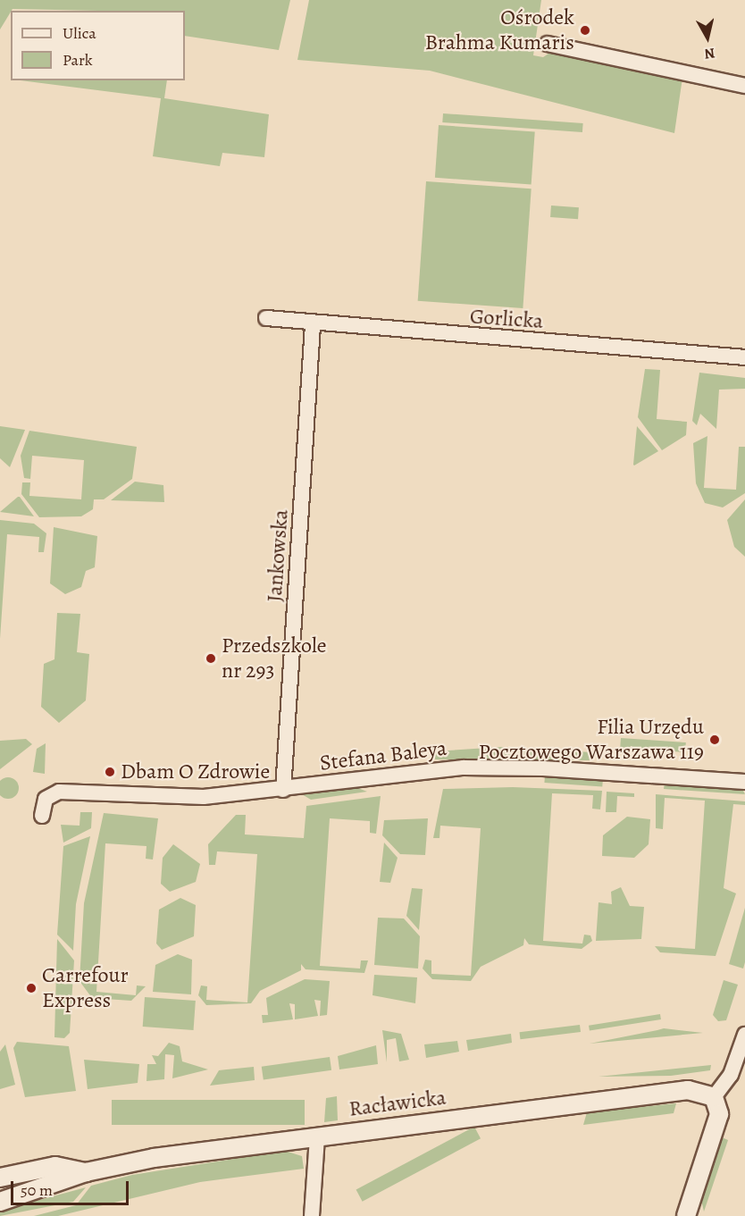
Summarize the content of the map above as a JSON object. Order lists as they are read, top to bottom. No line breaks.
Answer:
{"streets":{"street":["Gorlicka","Jankowska","Stefana Baleya","Racławicka"]},"crossings":[["Gorlicka","Jankowska"],["Jankowska","Stefana Baleya"]],"places":["Ośrodek Brahma Kumaris","Przedszkole nr 293","Filia Urzędu Pocztowego Warszawa 119","Dbam O Zdrowie","Carrefour Express"],"legend":["Ulica","Park"],"scale_bar":"50 m","north":"bottom"}
